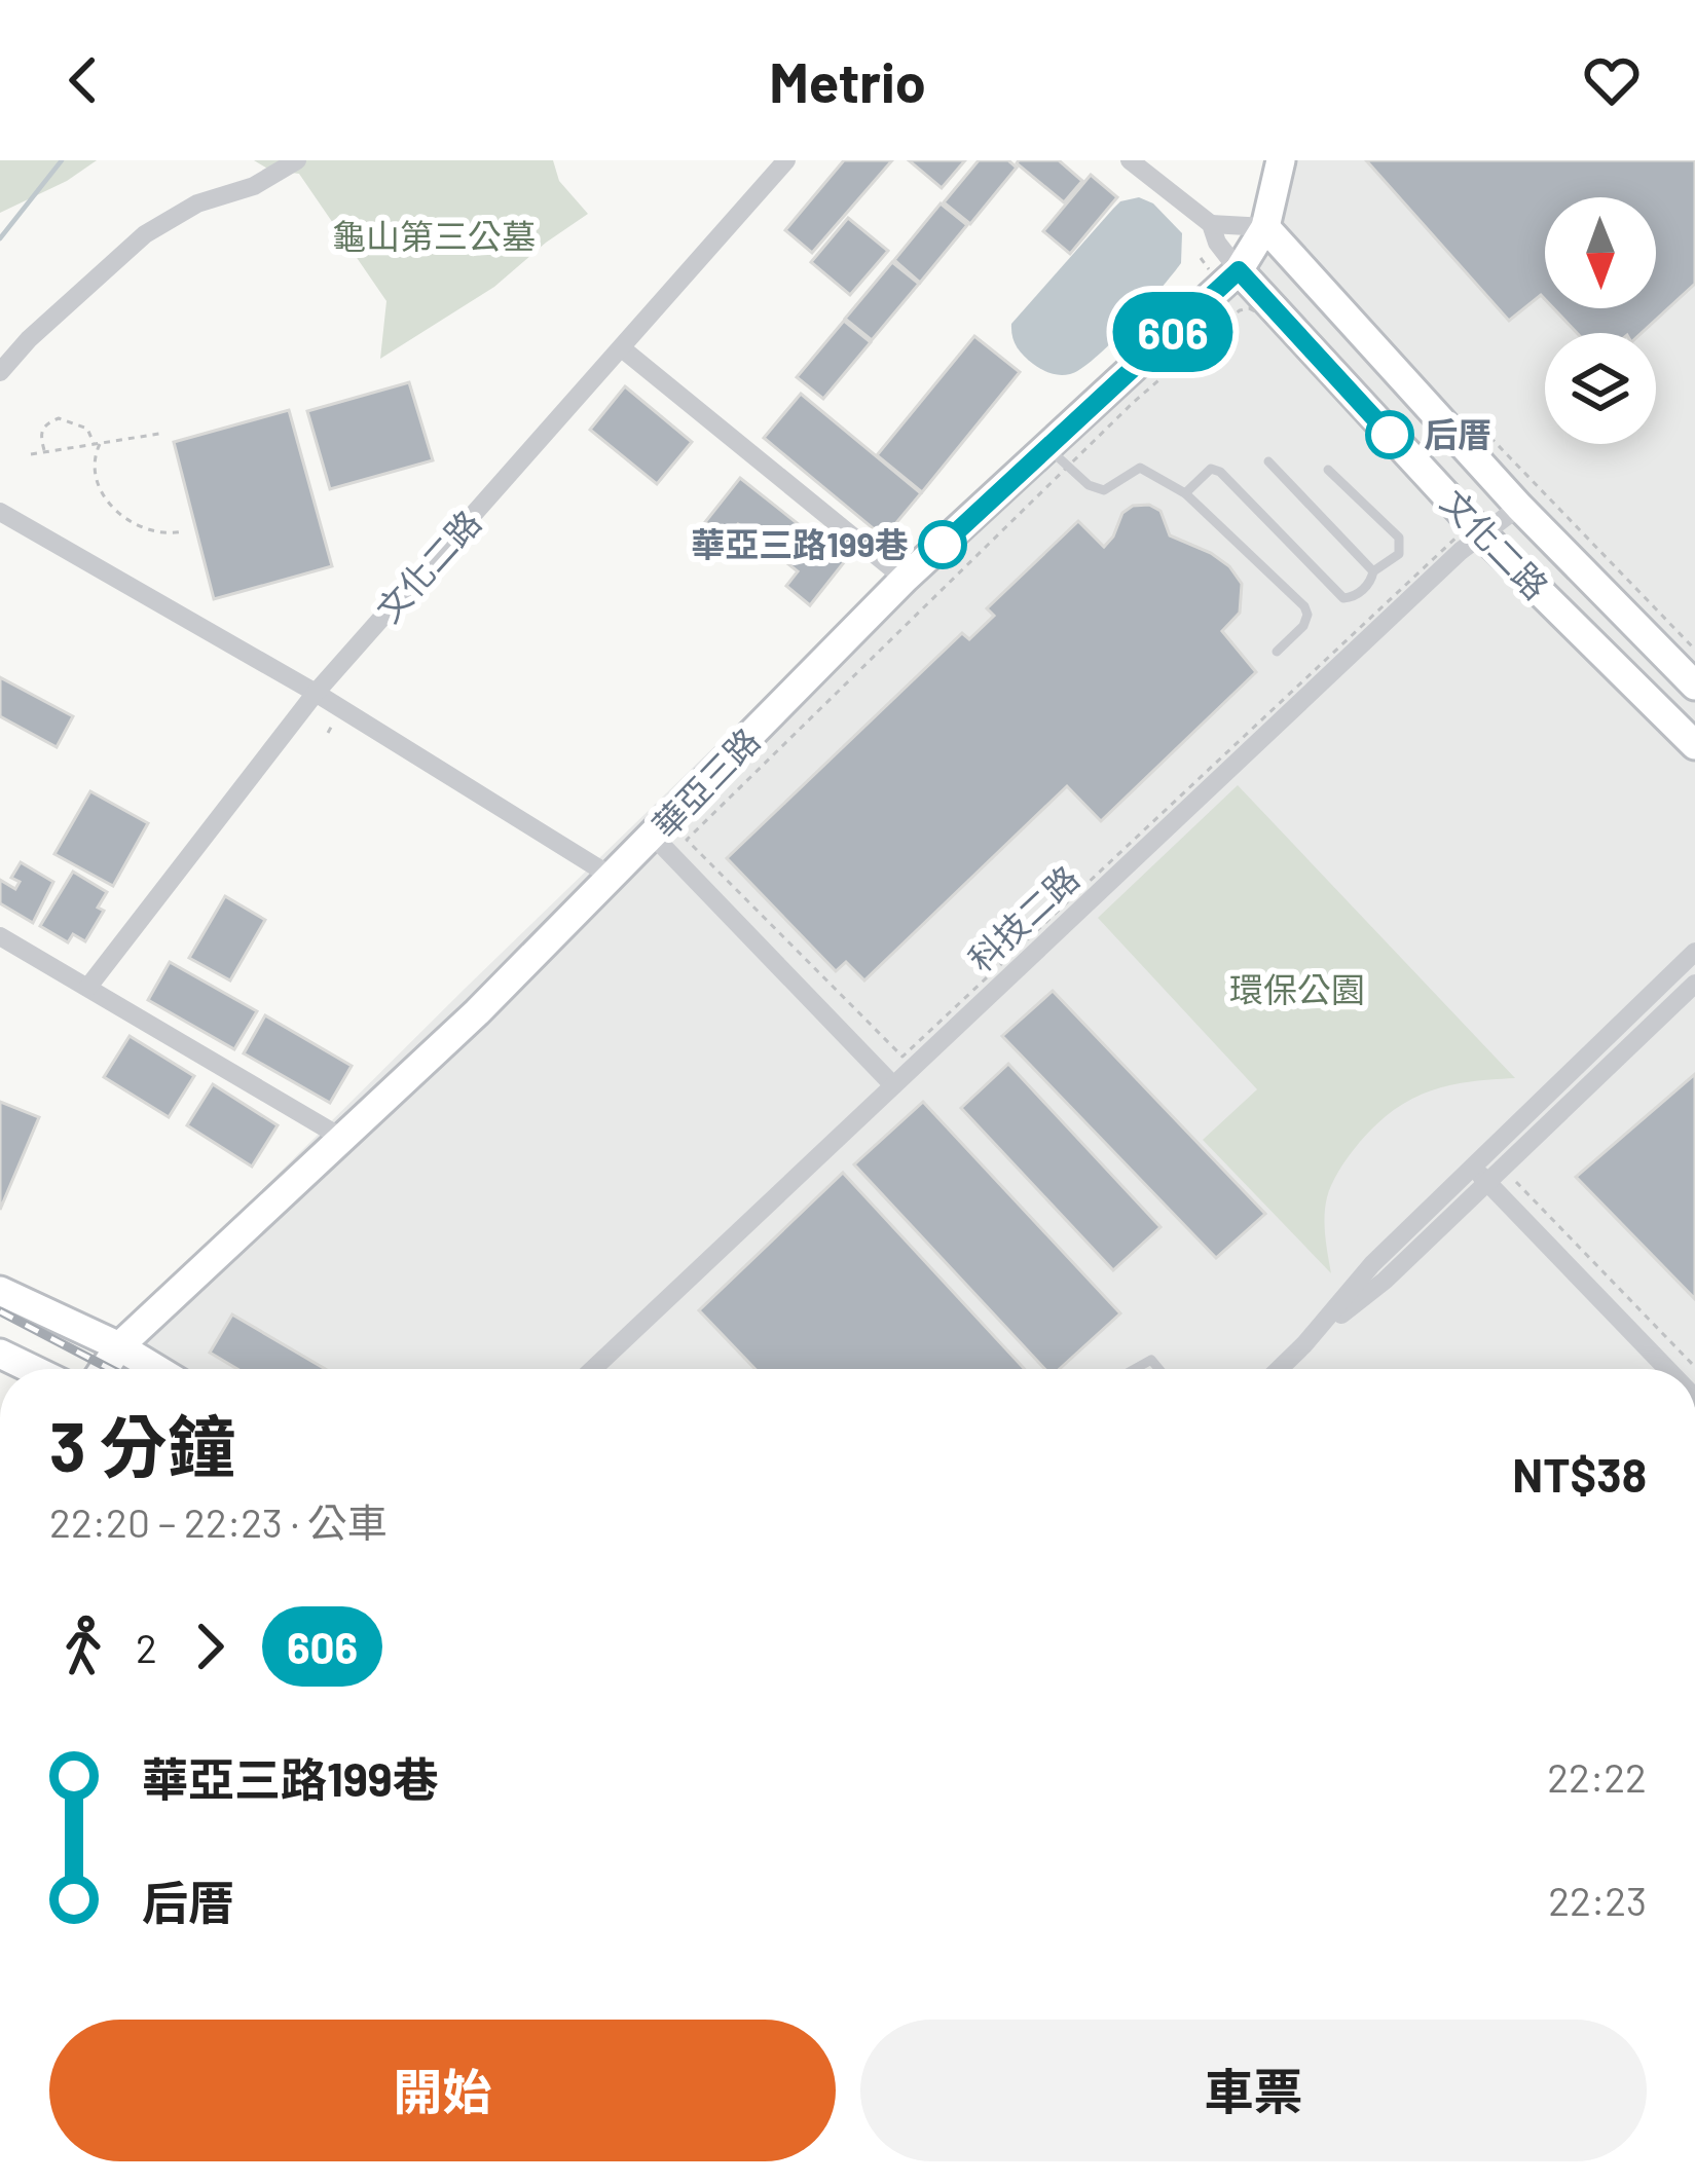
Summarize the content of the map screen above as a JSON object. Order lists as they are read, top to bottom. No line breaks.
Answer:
{"streets":{"street":["文化二路","華亞三路","科技二路"]},"crossings":[["文化二路","華亞三路"],["文化二路","科技二路"]],"parks":["龜山第三公墓","環保公園"],"places":["后厝","華亞三路199巷"],"lines":["bus line 606"],"north":"bottom","page":{"header":"Metrio","on_map":"606","heading":["3 分鐘","22:20 – 22:23 · 公車","NT$38"],"legs":["2","606"],"list":[{"name":"華亞三路199巷","value":"22:22"},{"name":"后厝","value":"22:23"}],"buttons":["開始","車票"]}}
